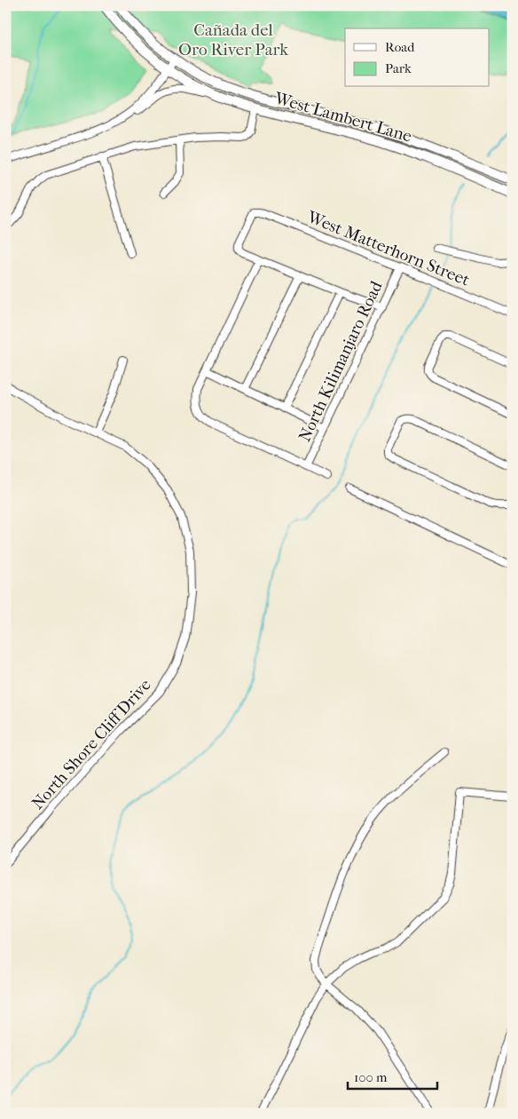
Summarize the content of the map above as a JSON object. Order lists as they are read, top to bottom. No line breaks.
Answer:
{"streets":{"main road":["West Lambert Lane"],"street":["West Matterhorn Street","North Kilimanjaro Road","North Shore Cliff Drive"]},"crossings":[["West Matterhorn Street","North Kilimanjaro Road"]],"parks":["Cañada del Oro River Park"],"legend":["Road","Park"],"scale_bar":"100 m"}
